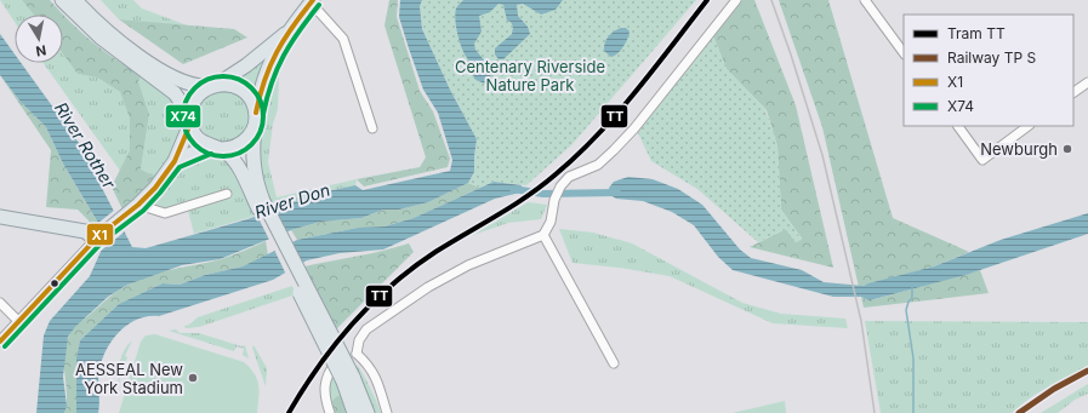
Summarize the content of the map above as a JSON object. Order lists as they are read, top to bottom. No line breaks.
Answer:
{"water":["River Rother","River Don"],"parks":["Centenary Riverside Nature Park"],"places":["Newburgh","AESSEAL New York Stadium"],"lines":["tram line TT","transit line X1","transit line X74"],"legend":["Tram TT","Railway TP S","X1","X74"],"north":"bottom"}
